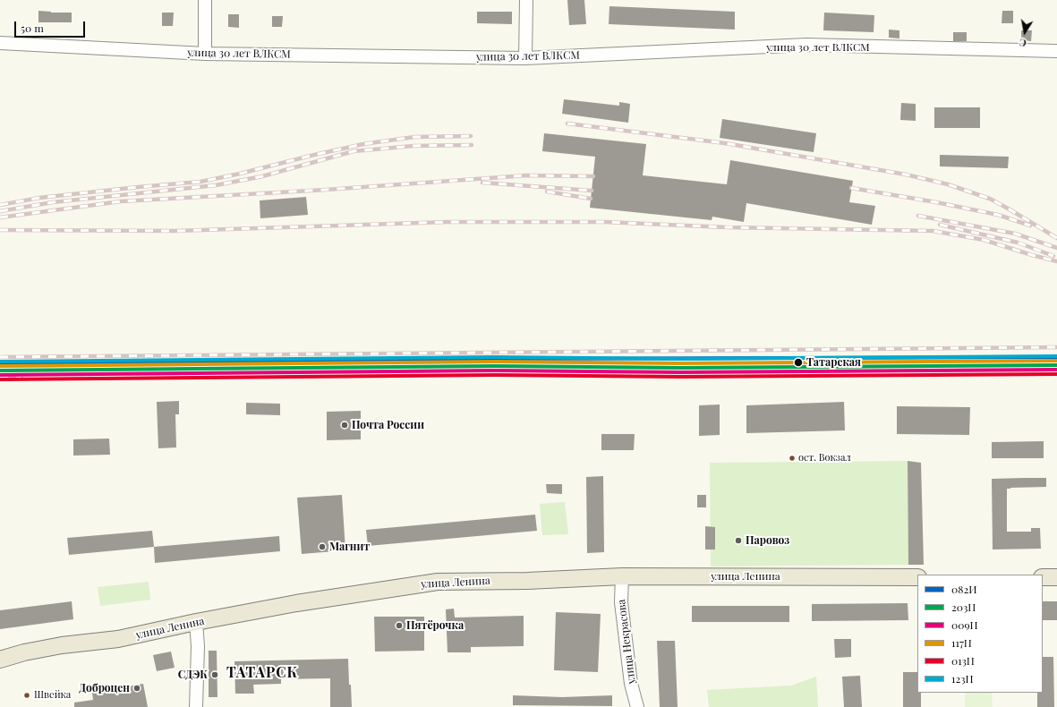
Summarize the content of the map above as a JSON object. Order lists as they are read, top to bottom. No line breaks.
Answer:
{"streets":{"main road":["улица Ленина"],"street":["улица 30 лет ВЛКСМ","улица Некрасова"]},"crossings":[["улица Ленина","улица Некрасова"]],"districts":["ТАТАРСК"],"places":["Татарская","Почта России","ост. Вокзал","Паровоз","Магнит","Пятёрочка","СДЭК","Доброцен","Швейка"],"lines":["transit line 123Н","transit line 082И","transit line 117Н","transit line 203Н","transit line 009Н","transit line 013Н"],"legend":["082И","203Н","009Н","117Н","013Н","123Н"],"scale_bar":"50 m","north":"bottom"}
